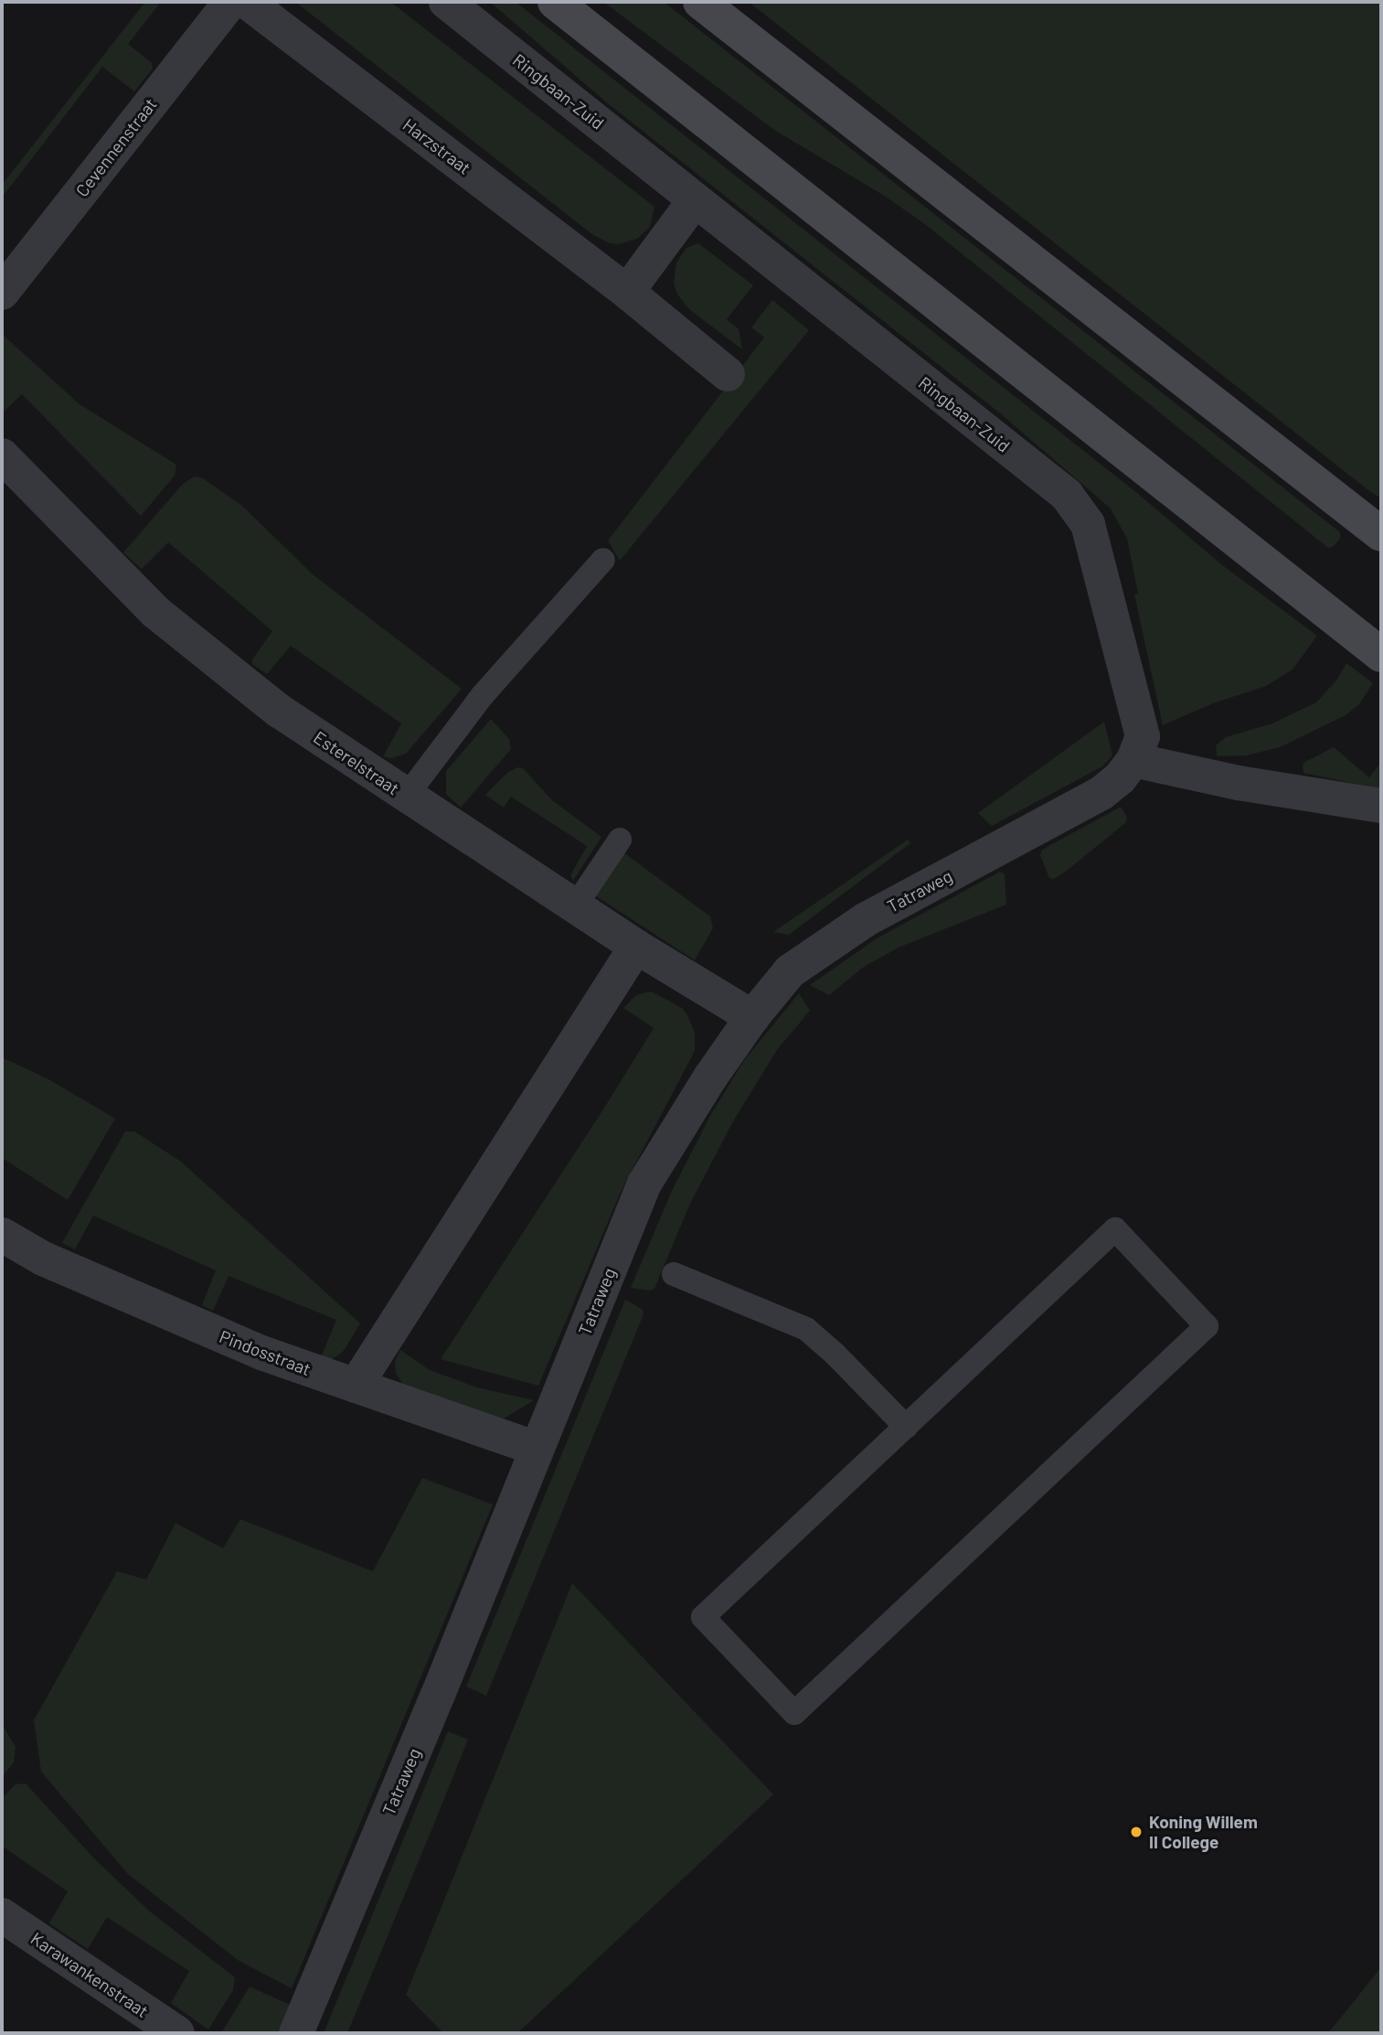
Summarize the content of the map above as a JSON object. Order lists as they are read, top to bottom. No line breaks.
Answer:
{"streets":{"street":["Ringbaan-Zuid","Harzstraat","Cevennenstraat","Esterelstraat","Tatraweg","Pindosstraat","Karawankenstraat"]},"crossings":[["Ringbaan-Zuid","Tatraweg"],["Esterelstraat","Tatraweg"],["Tatraweg","Pindosstraat"]],"places":["Koning Willem II College"]}
